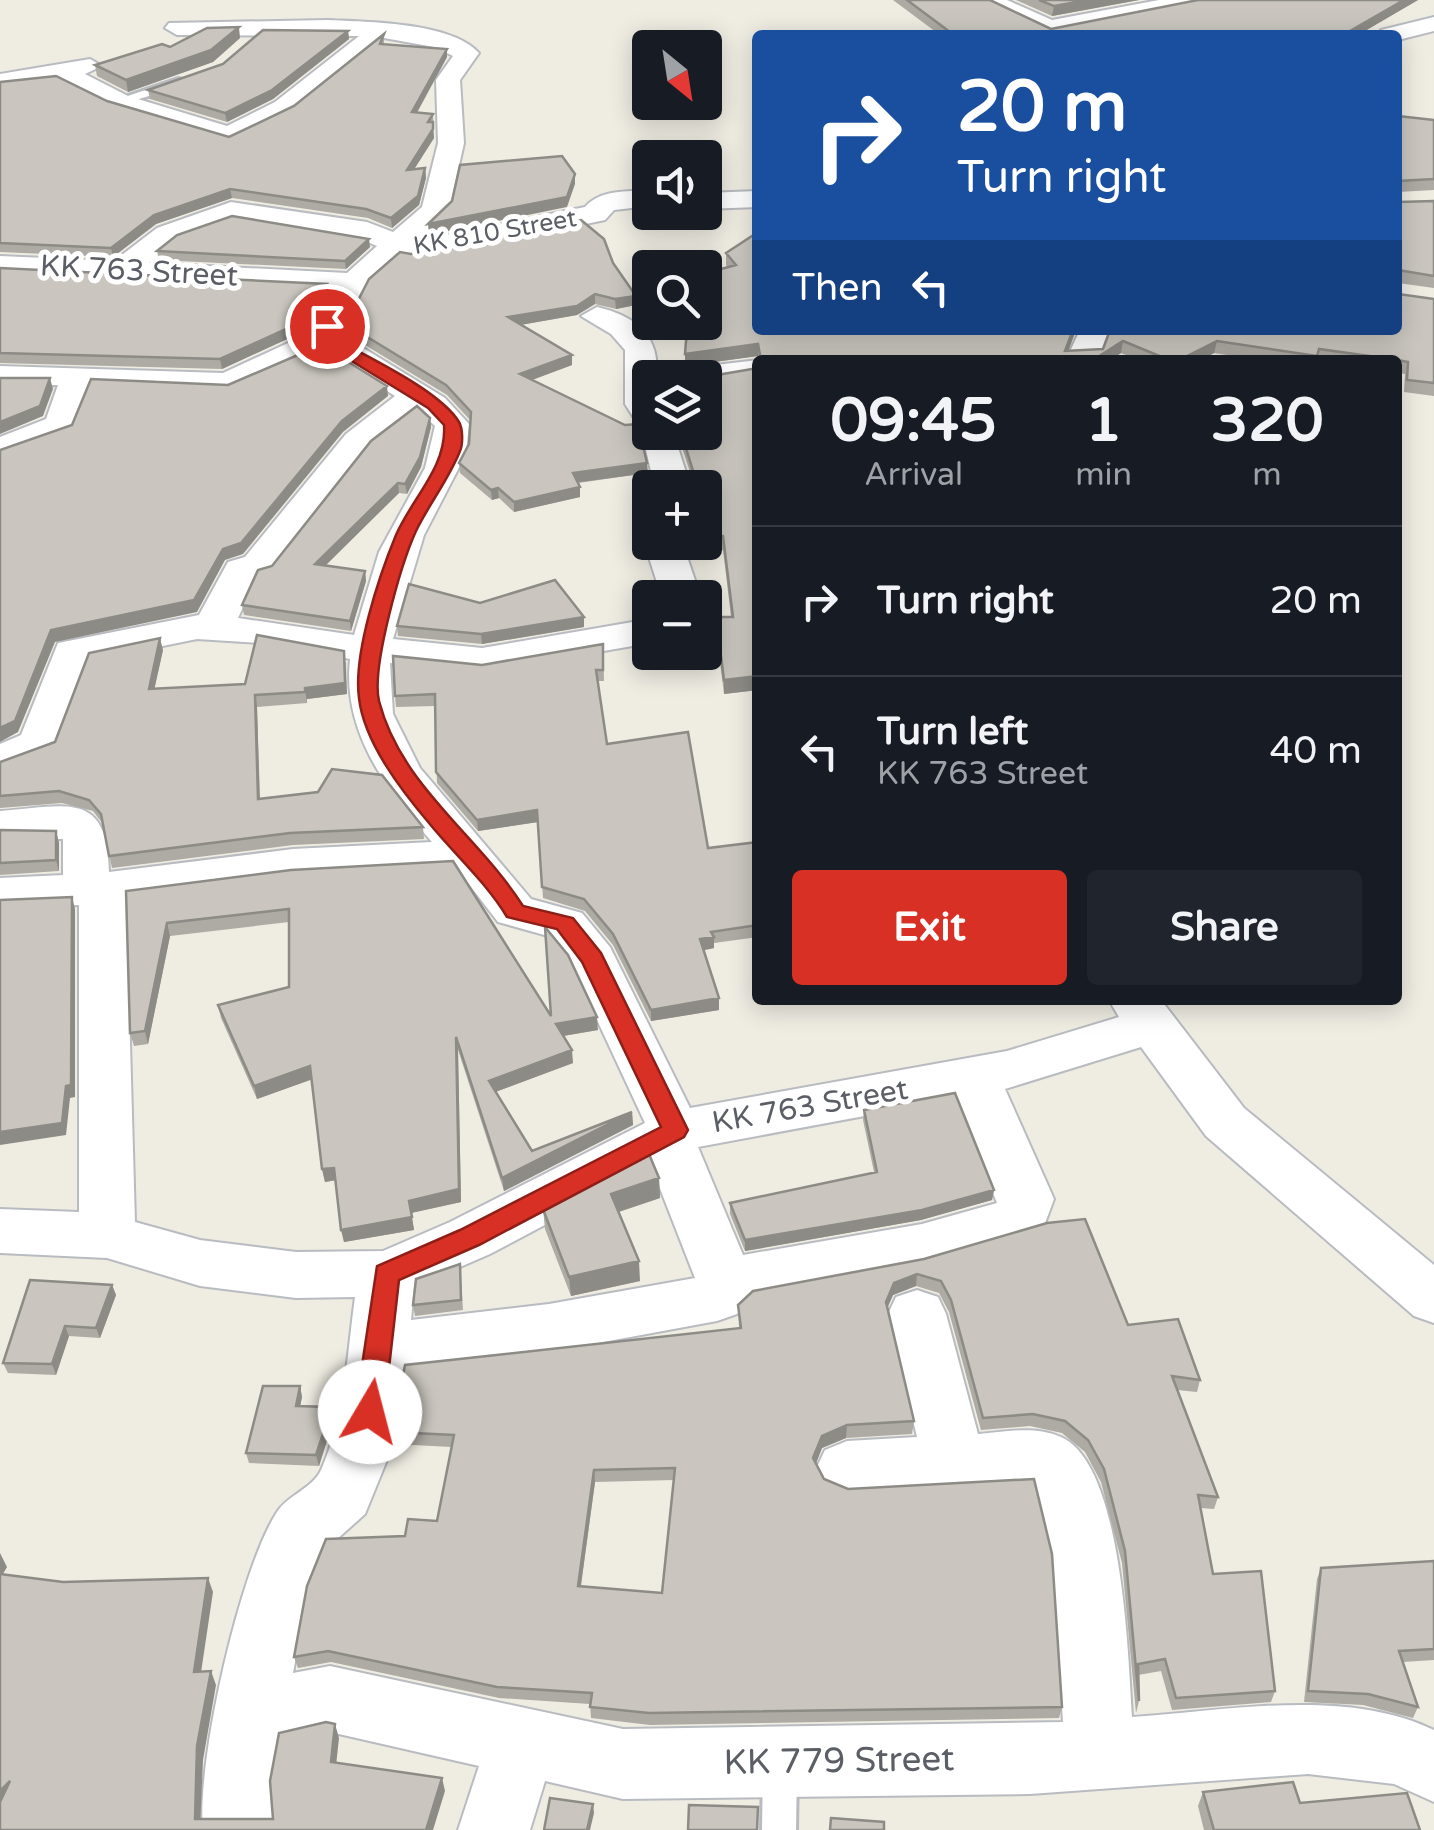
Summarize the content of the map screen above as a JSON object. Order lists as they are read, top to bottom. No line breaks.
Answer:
{"streets":{"street":["KK 810 Street","KK 763 Street","KK 779 Street"]},"north":"bottom right","page":{"map_buttons":["+","−"],"turn":["20 m","Turn right"],"then":"Then","eta":["09:45","Arrival","1","min","320","m"],"list":[{"name":"Turn right","value":"20 m"},{"name":"Turn left","note":"KK 763 Street","value":"40 m"}],"buttons":["Exit","Share"]}}
